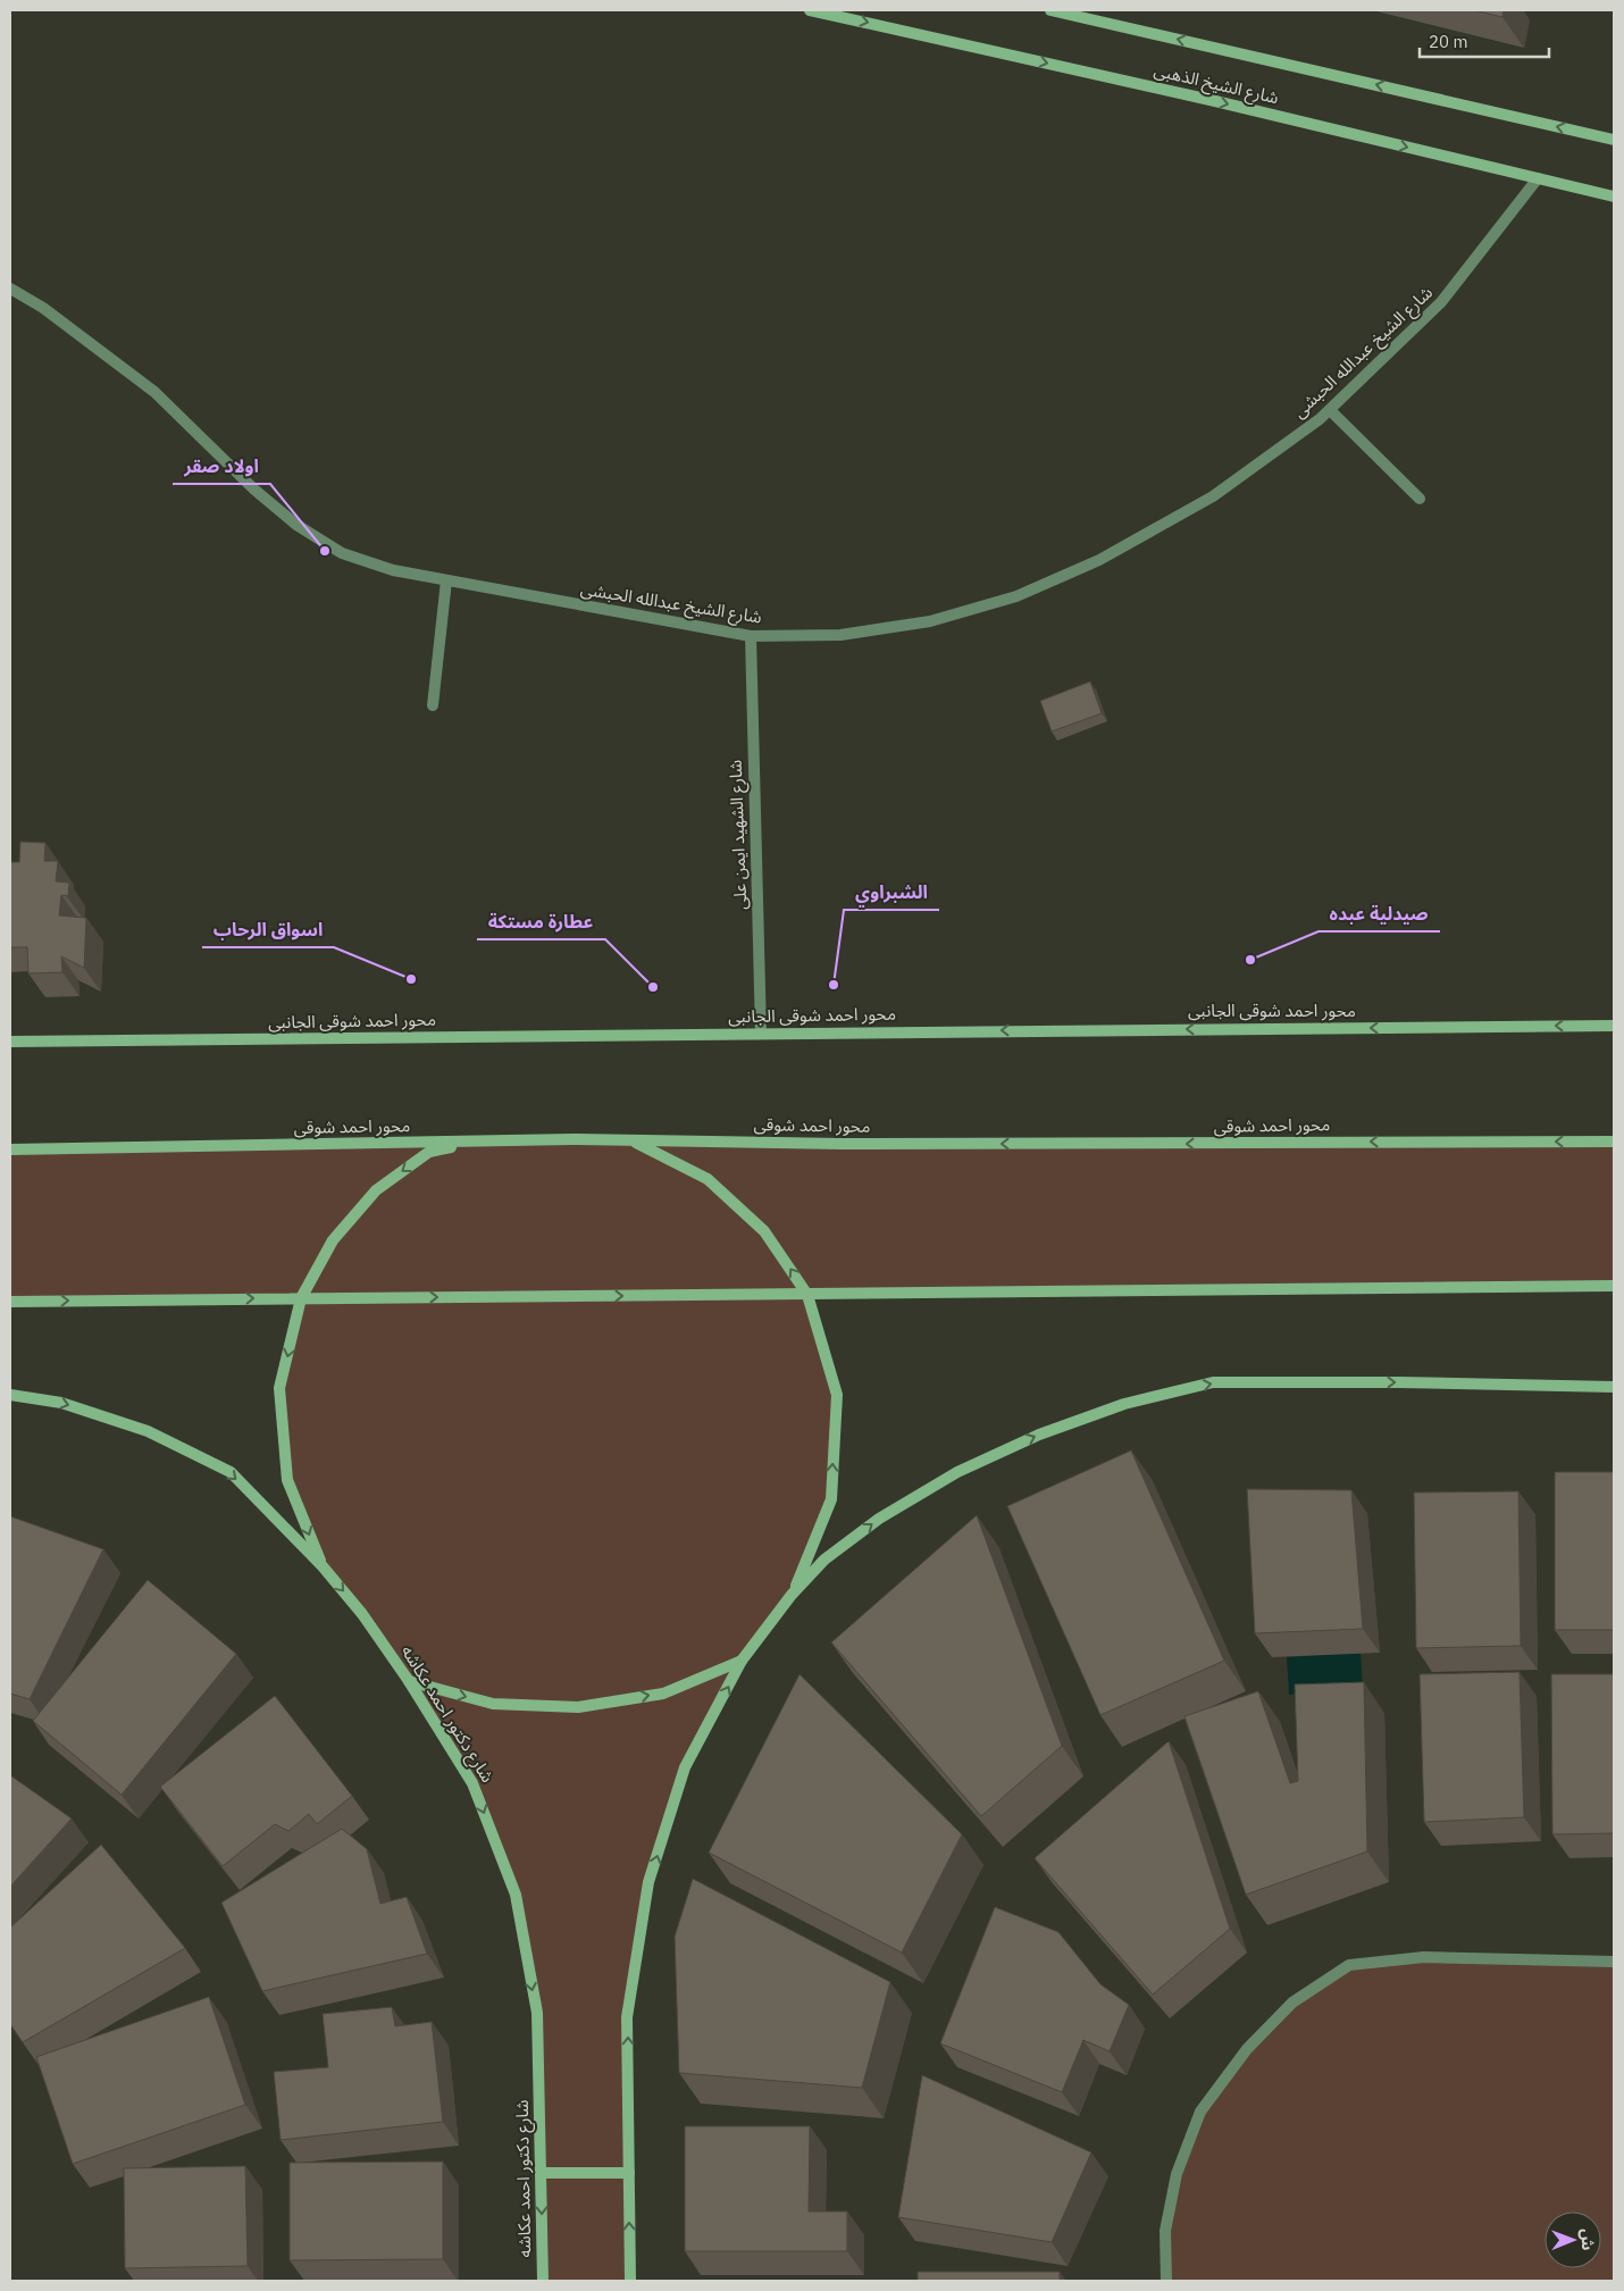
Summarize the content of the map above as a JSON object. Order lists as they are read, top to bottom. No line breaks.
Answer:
{"streets":{"street":["شارع الشيخ الذهبى","شارع الشيخ عبدالله الحبشى","شارع الشهيد ايمن على","محور احمد شوقى الجانبى","محور احمد شوقى","شارع دكتور احمد عكاشه"]},"crossings":[["شارع الشيخ الذهبى","شارع الشيخ عبدالله الحبشى"],["شارع الشيخ عبدالله الحبشى","شارع الشهيد ايمن على"],["شارع الشهيد ايمن على","محور احمد شوقى الجانبى"]],"one_way":["محور احمد شوقى الجانبى","محور احمد شوقى","شارع دكتور احمد عكاشه"],"places":["اولاد صقر","صيدلية عبده","اسواق الرحاب","الشبراوي","عطارة مستكة"],"scale_bar":"20 m","north":"right"}
